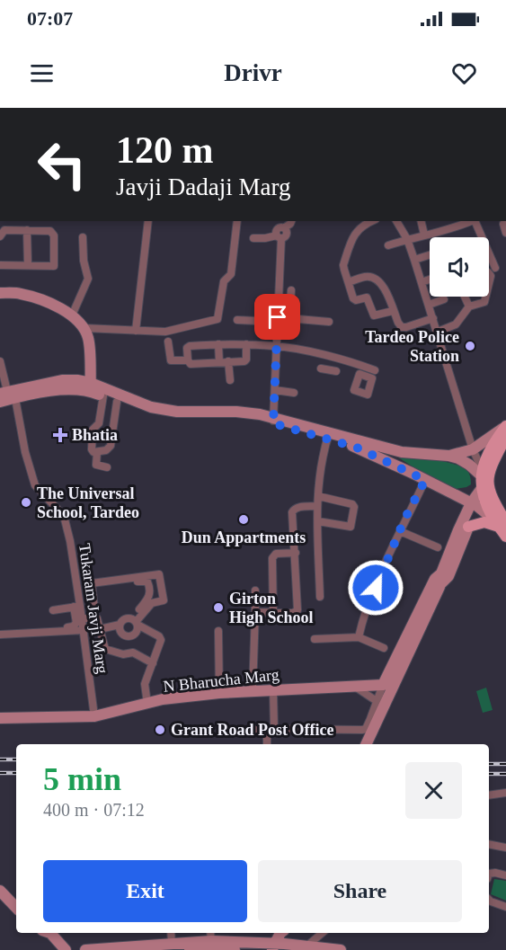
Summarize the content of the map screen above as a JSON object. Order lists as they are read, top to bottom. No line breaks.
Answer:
{"streets":{"main road":["N Bharucha Marg"],"street":["Tukaram Javji Marg"]},"crossings":[["Tukaram Javji Marg","N Bharucha Marg"]],"places":{"other":["Tardeo Police Station","The Universal School, Tardeo","Dun Appartments","Girton High School","Grant Road Post Office"],"health":["Bhatia"]},"page":{"status":"07:07","header":"Drivr","turn":["120 m","Javji Dadaji Marg"],"heading":["5 min","400 m · 07:12"],"buttons":["Exit","Share"]}}
